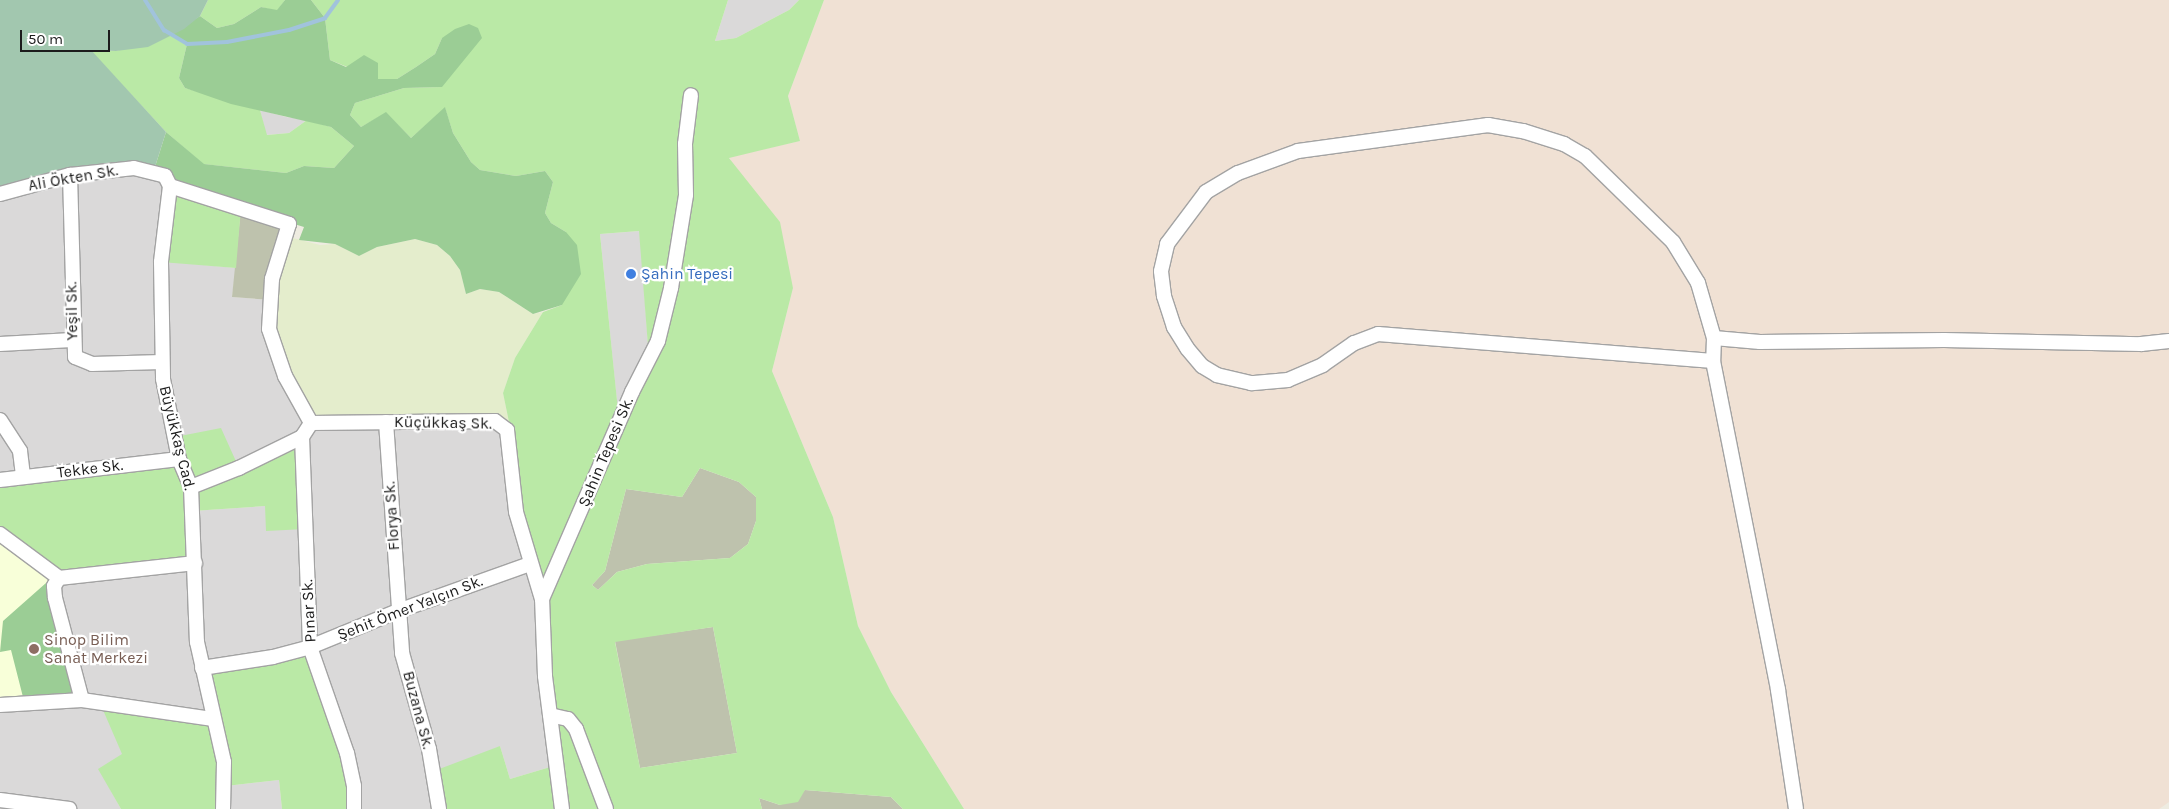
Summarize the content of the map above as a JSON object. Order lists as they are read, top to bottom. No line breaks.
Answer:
{"streets":{"street":["Ali Ökten Sk.","Yeşil Sk.","Küçükkaş Sk.","Büyükkaş Cad.","Şahin Tepesi Sk.","Tekke Sk.","Florya Sk.","Şehit Ömer Yalçın Sk.","Pınar Sk.","Buzana Sk."]},"crossings":[["Ali Ökten Sk.","Yeşil Sk."],["Ali Ökten Sk.","Küçükkaş Sk."],["Ali Ökten Sk.","Büyükkaş Cad."],["Yeşil Sk.","Büyükkaş Cad."],["Küçükkaş Sk.","Şahin Tepesi Sk."],["Küçükkaş Sk.","Florya Sk."],["Küçükkaş Sk.","Şehit Ömer Yalçın Sk."],["Büyükkaş Cad.","Tekke Sk."],["Büyükkaş Cad.","Şehit Ömer Yalçın Sk."],["Florya Sk.","Şehit Ömer Yalçın Sk."],["Florya Sk.","Buzana Sk."],["Şehit Ömer Yalçın Sk.","Pınar Sk."],["Şehit Ömer Yalçın Sk.","Buzana Sk."]],"places":["Şahin Tepesi","Sinop Bilim Sanat Merkezi"],"scale_bar":"50 m"}
